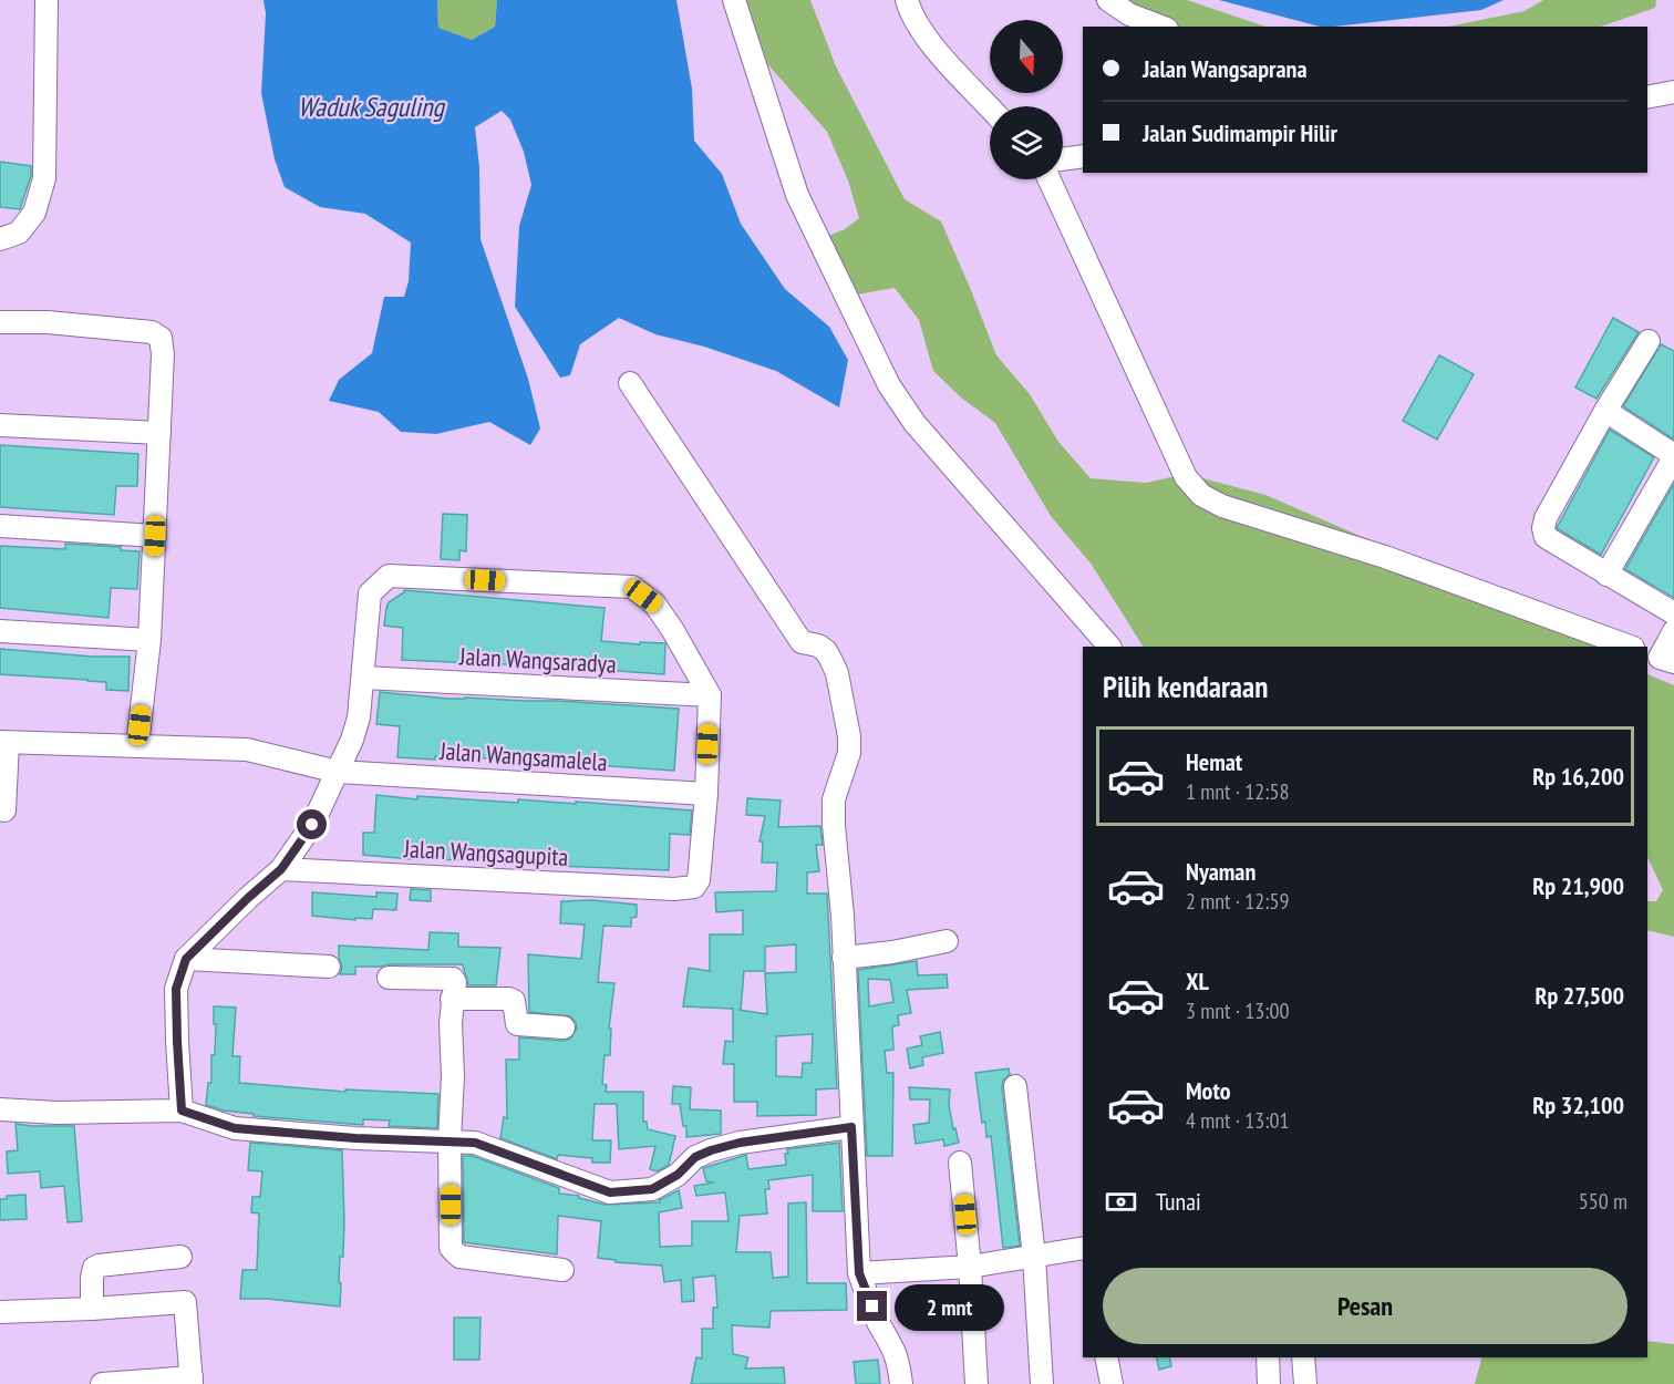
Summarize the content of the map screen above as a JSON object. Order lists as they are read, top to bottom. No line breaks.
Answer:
{"streets":{"street":["Jalan Wangsaradya","Jalan Wangsamalela","Jalan Wangsagupita"]},"crossings":[["Jalan Wangsamalela","Jalan Wangsagupita"]],"water":["Waduk Saguling"],"north":"bottom","page":{"banner":["Jalan Wangsaprana","Jalan Sudimampir Hilir"],"heading":"Pilih kendaraan","list":[{"name":"Hemat","note":"1 mnt · 12:58","value":"Rp 16,200"},{"name":"Nyaman","note":"2 mnt · 12:59","value":"Rp 21,900"},{"name":"XL","note":"3 mnt · 13:00","value":"Rp 27,500"},{"name":"Moto","note":"4 mnt · 13:01","value":"Rp 32,100"}],"pay":["Tunai","550 m"],"buttons":"Pesan","bubble":"2 mnt"}}
